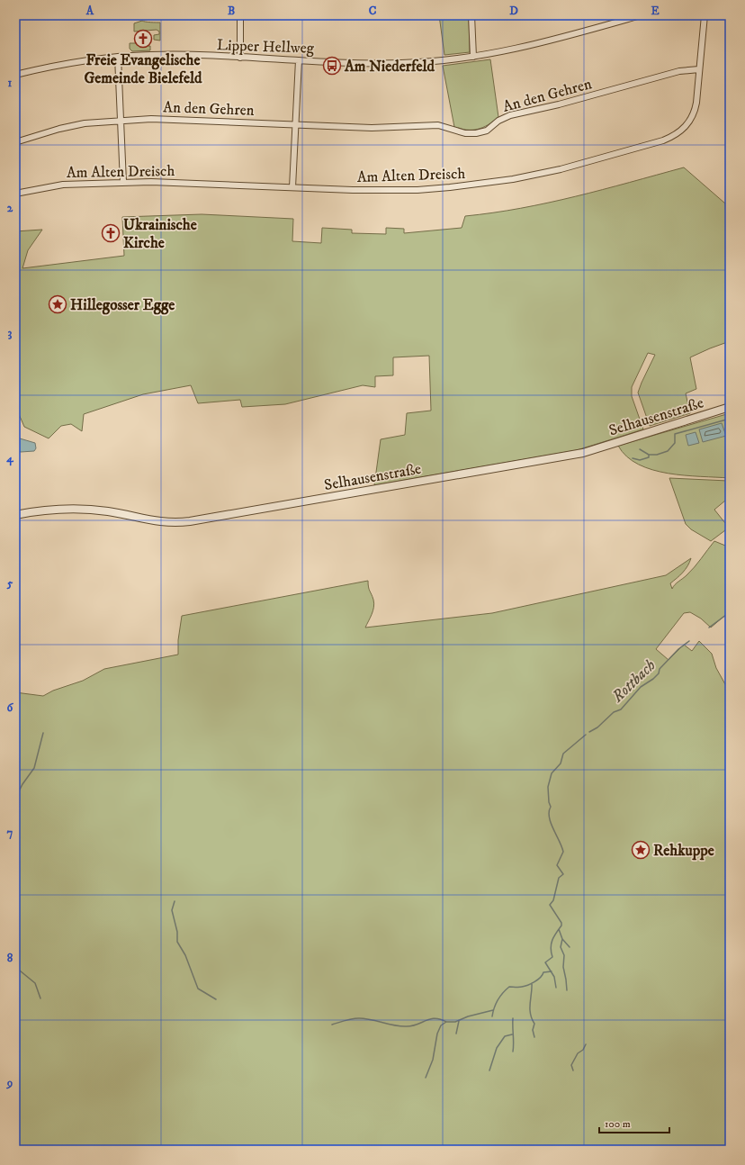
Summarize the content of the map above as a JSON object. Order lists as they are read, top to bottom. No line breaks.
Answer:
{"streets":{"street":["Lipper Hellweg","An den Gehren","Am Alten Dreisch","Selhausenstraße"]},"crossings":[["An den Gehren","Am Alten Dreisch"]],"water":["Rottbach"],"places":{"church":["Freie Evangelische Gemeinde Bielefeld","Ukrainische Kirche"],"bus stop":["Am Niederfeld"],"place":["Hillegosser Egge","Rehkuppe"]},"scale_bar":"100 m","grid":{"columns":["A","B","C","D","E"],"rows":["1","2","3","4","5","6","7","8","9"]}}
